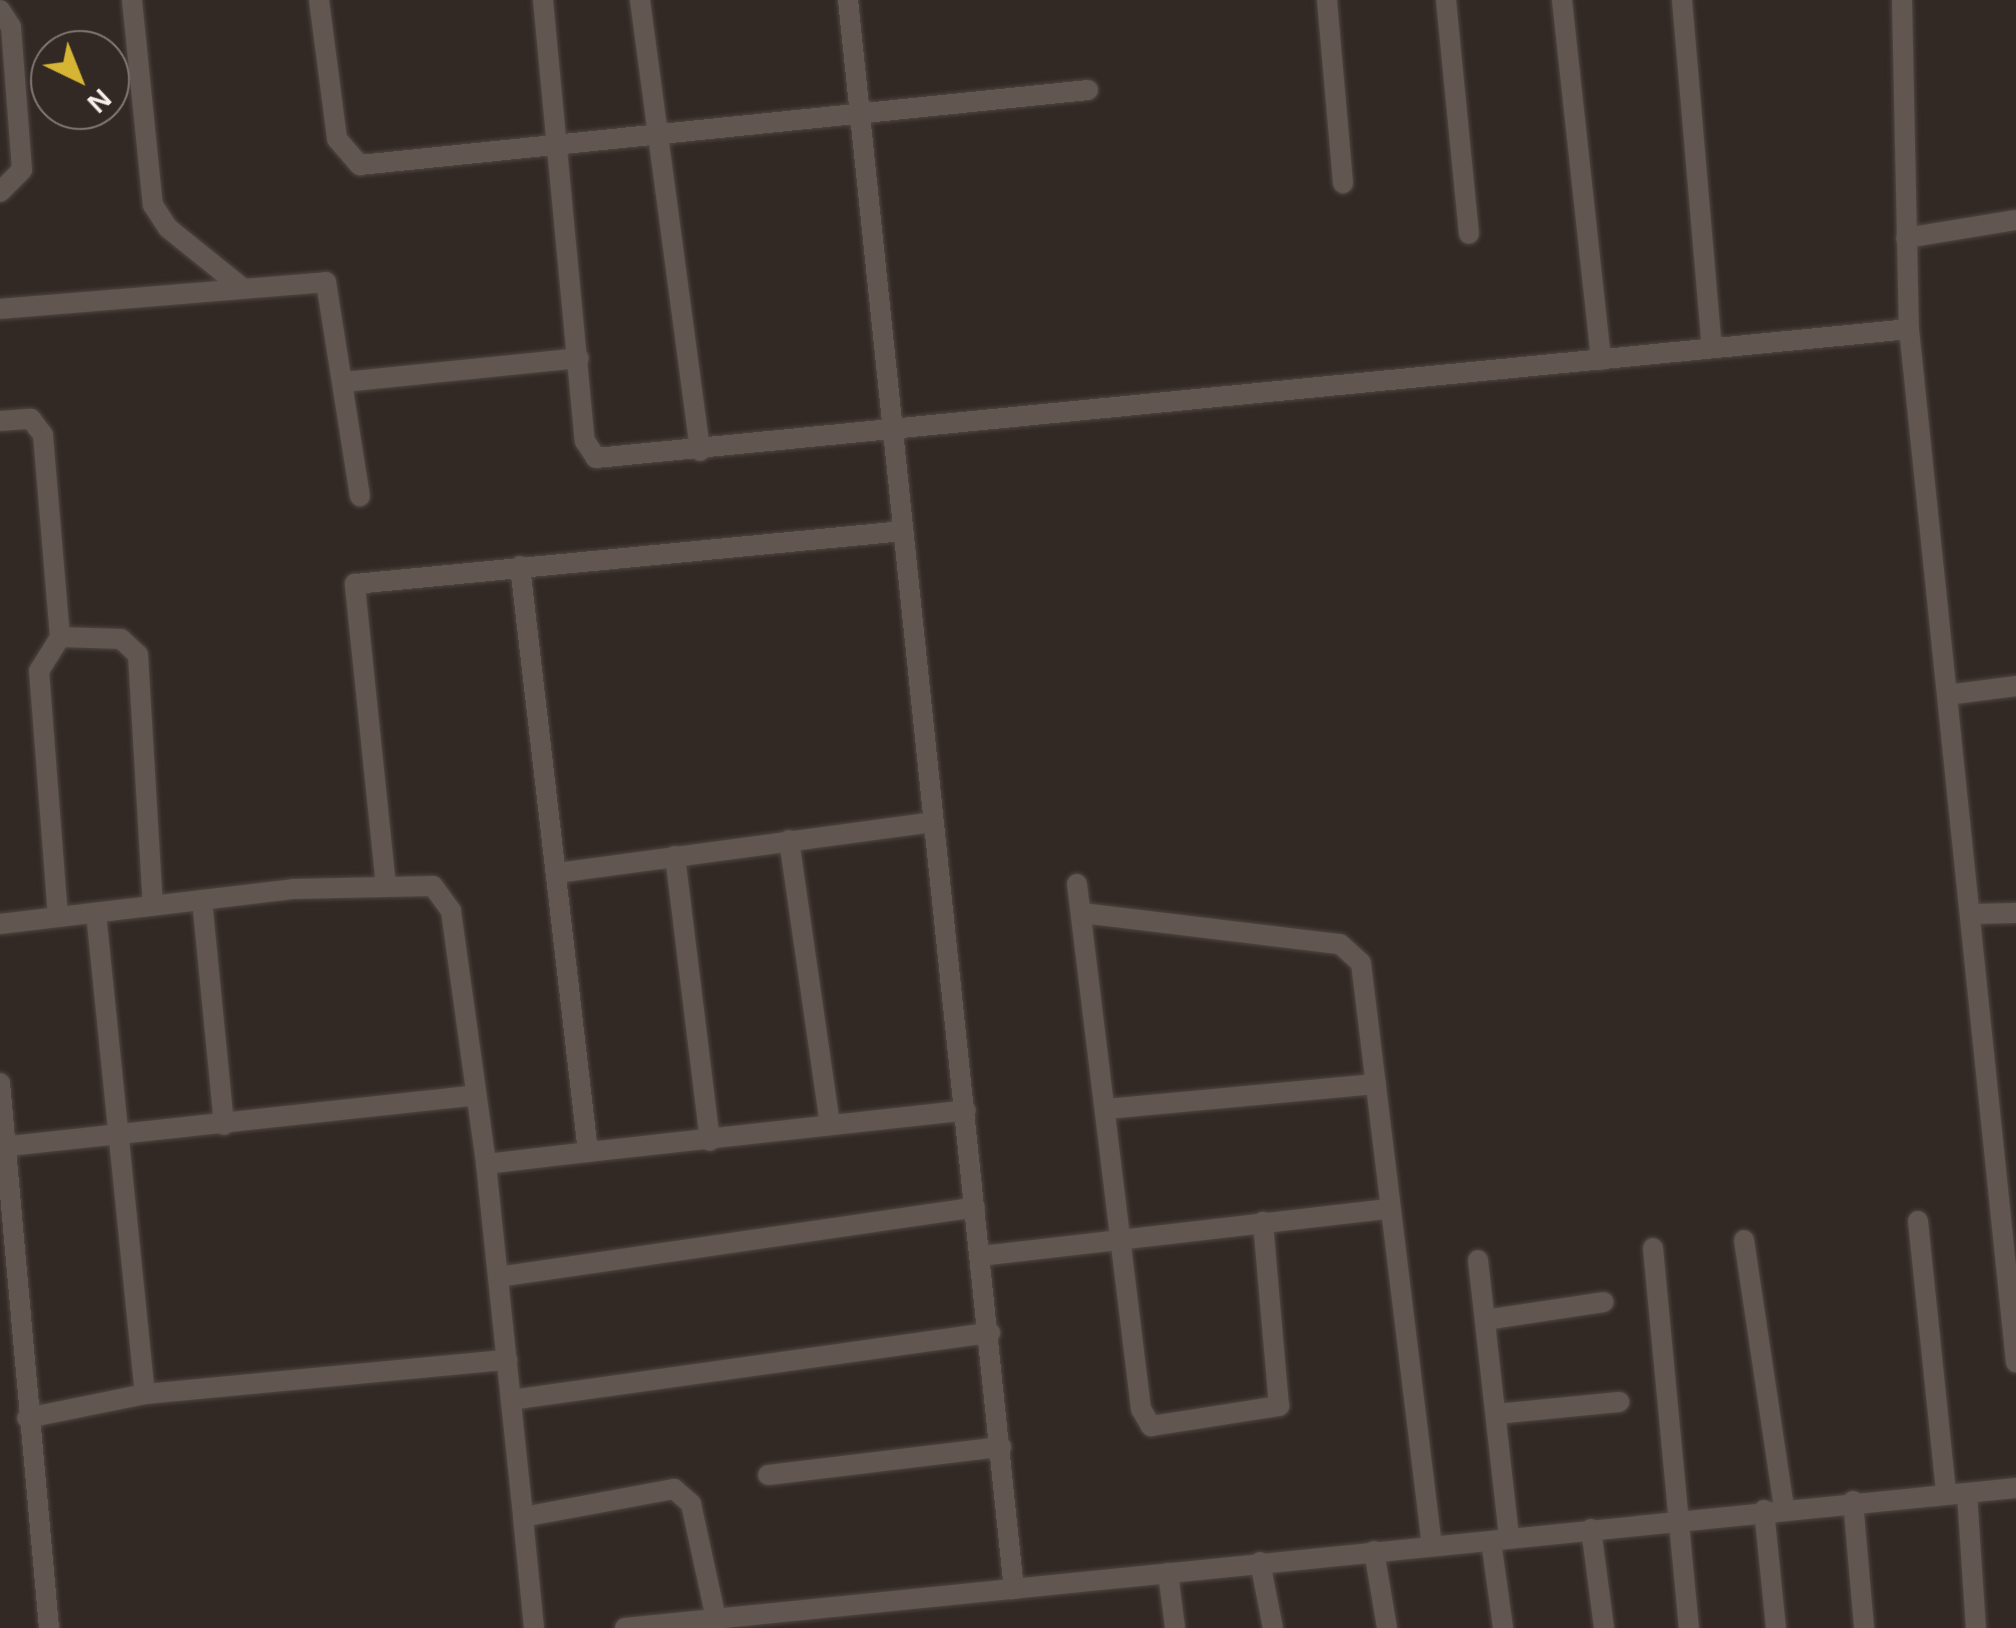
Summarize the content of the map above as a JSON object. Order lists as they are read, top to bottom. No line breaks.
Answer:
{"north":"bottom right"}
